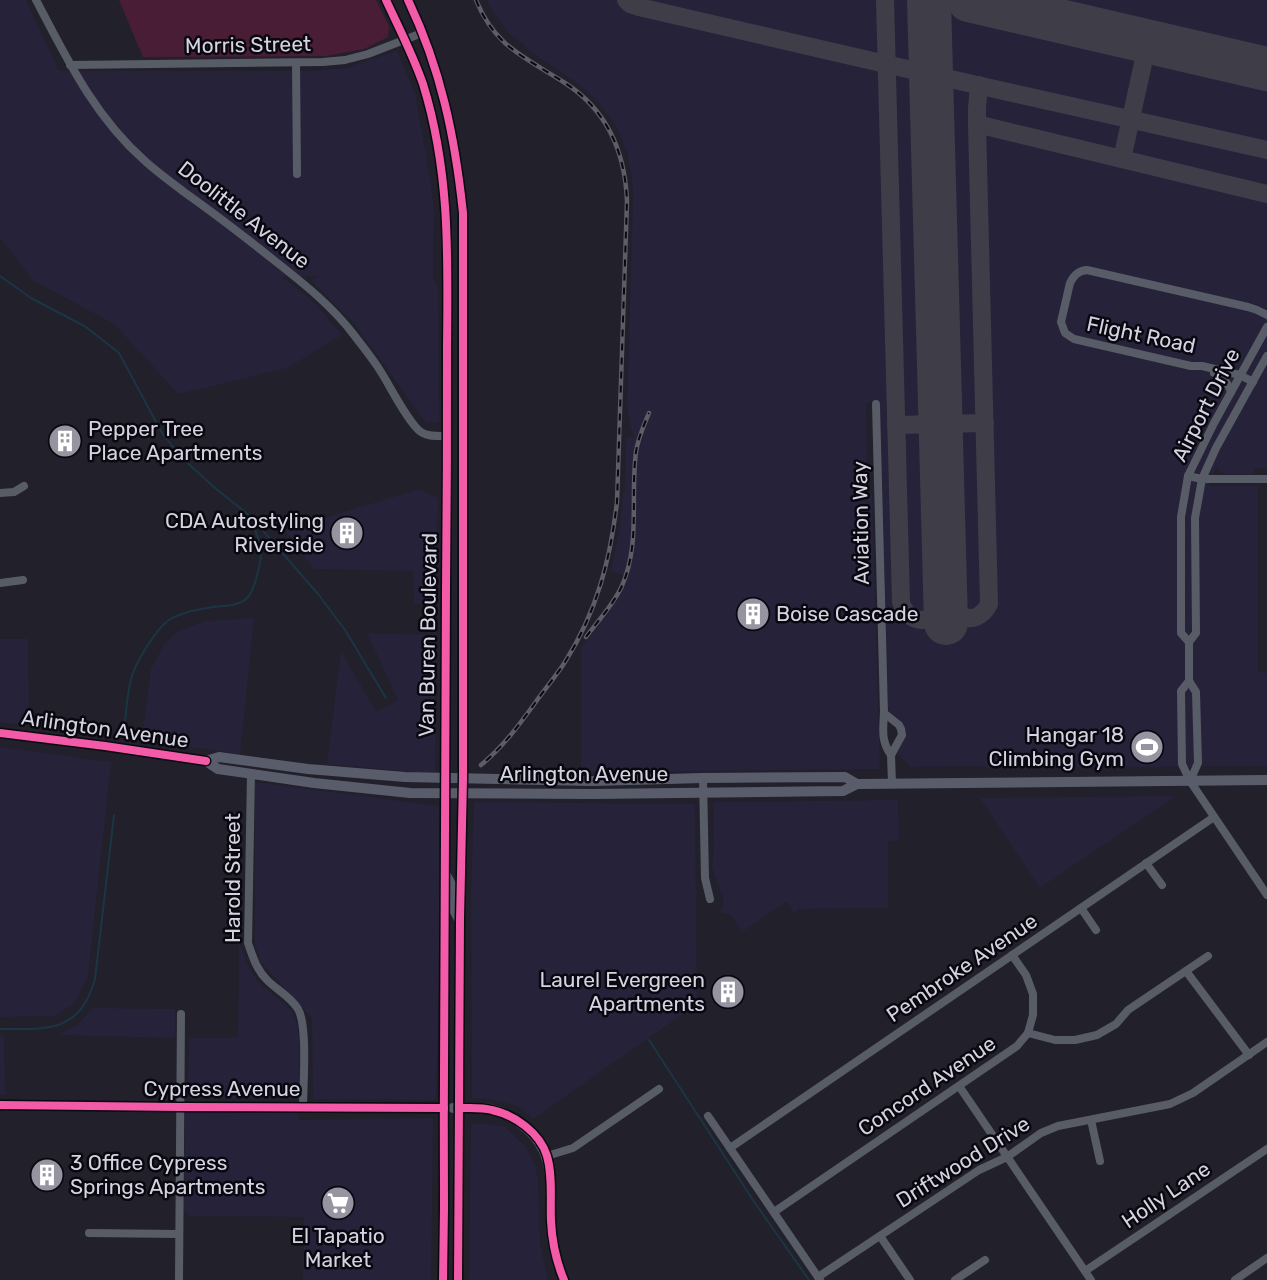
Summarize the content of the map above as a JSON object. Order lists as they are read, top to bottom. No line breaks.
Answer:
{"streets":{"main road":["Van Buren Boulevard","Arlington Avenue"],"street":["Morris Street","Doolittle Avenue","Flight Road","Airport Drive","Aviation Way","Harold Street","Pembroke Avenue","Concord Avenue","Cypress Avenue","Driftwood Drive","Holly Lane"]},"crossings":[["Morris Street","Doolittle Avenue"],["Morris Street","Van Buren Boulevard"],["Doolittle Avenue","Van Buren Boulevard"],["Flight Road","Airport Drive"],["Airport Drive","Arlington Avenue"],["Aviation Way","Arlington Avenue"],["Van Buren Boulevard","Arlington Avenue"],["Van Buren Boulevard","Cypress Avenue"],["Arlington Avenue","Harold Street"],["Harold Street","Cypress Avenue"]],"places":{"building":["Pepper Tree Place Apartments","CDA Autostyling Riverside","Boise Cascade","Laurel Evergreen Apartments","3 Office Cypress Springs Apartments"],"sports":["Hangar 18 Climbing Gym"],"supermarket":["El Tapatio Market"]}}
